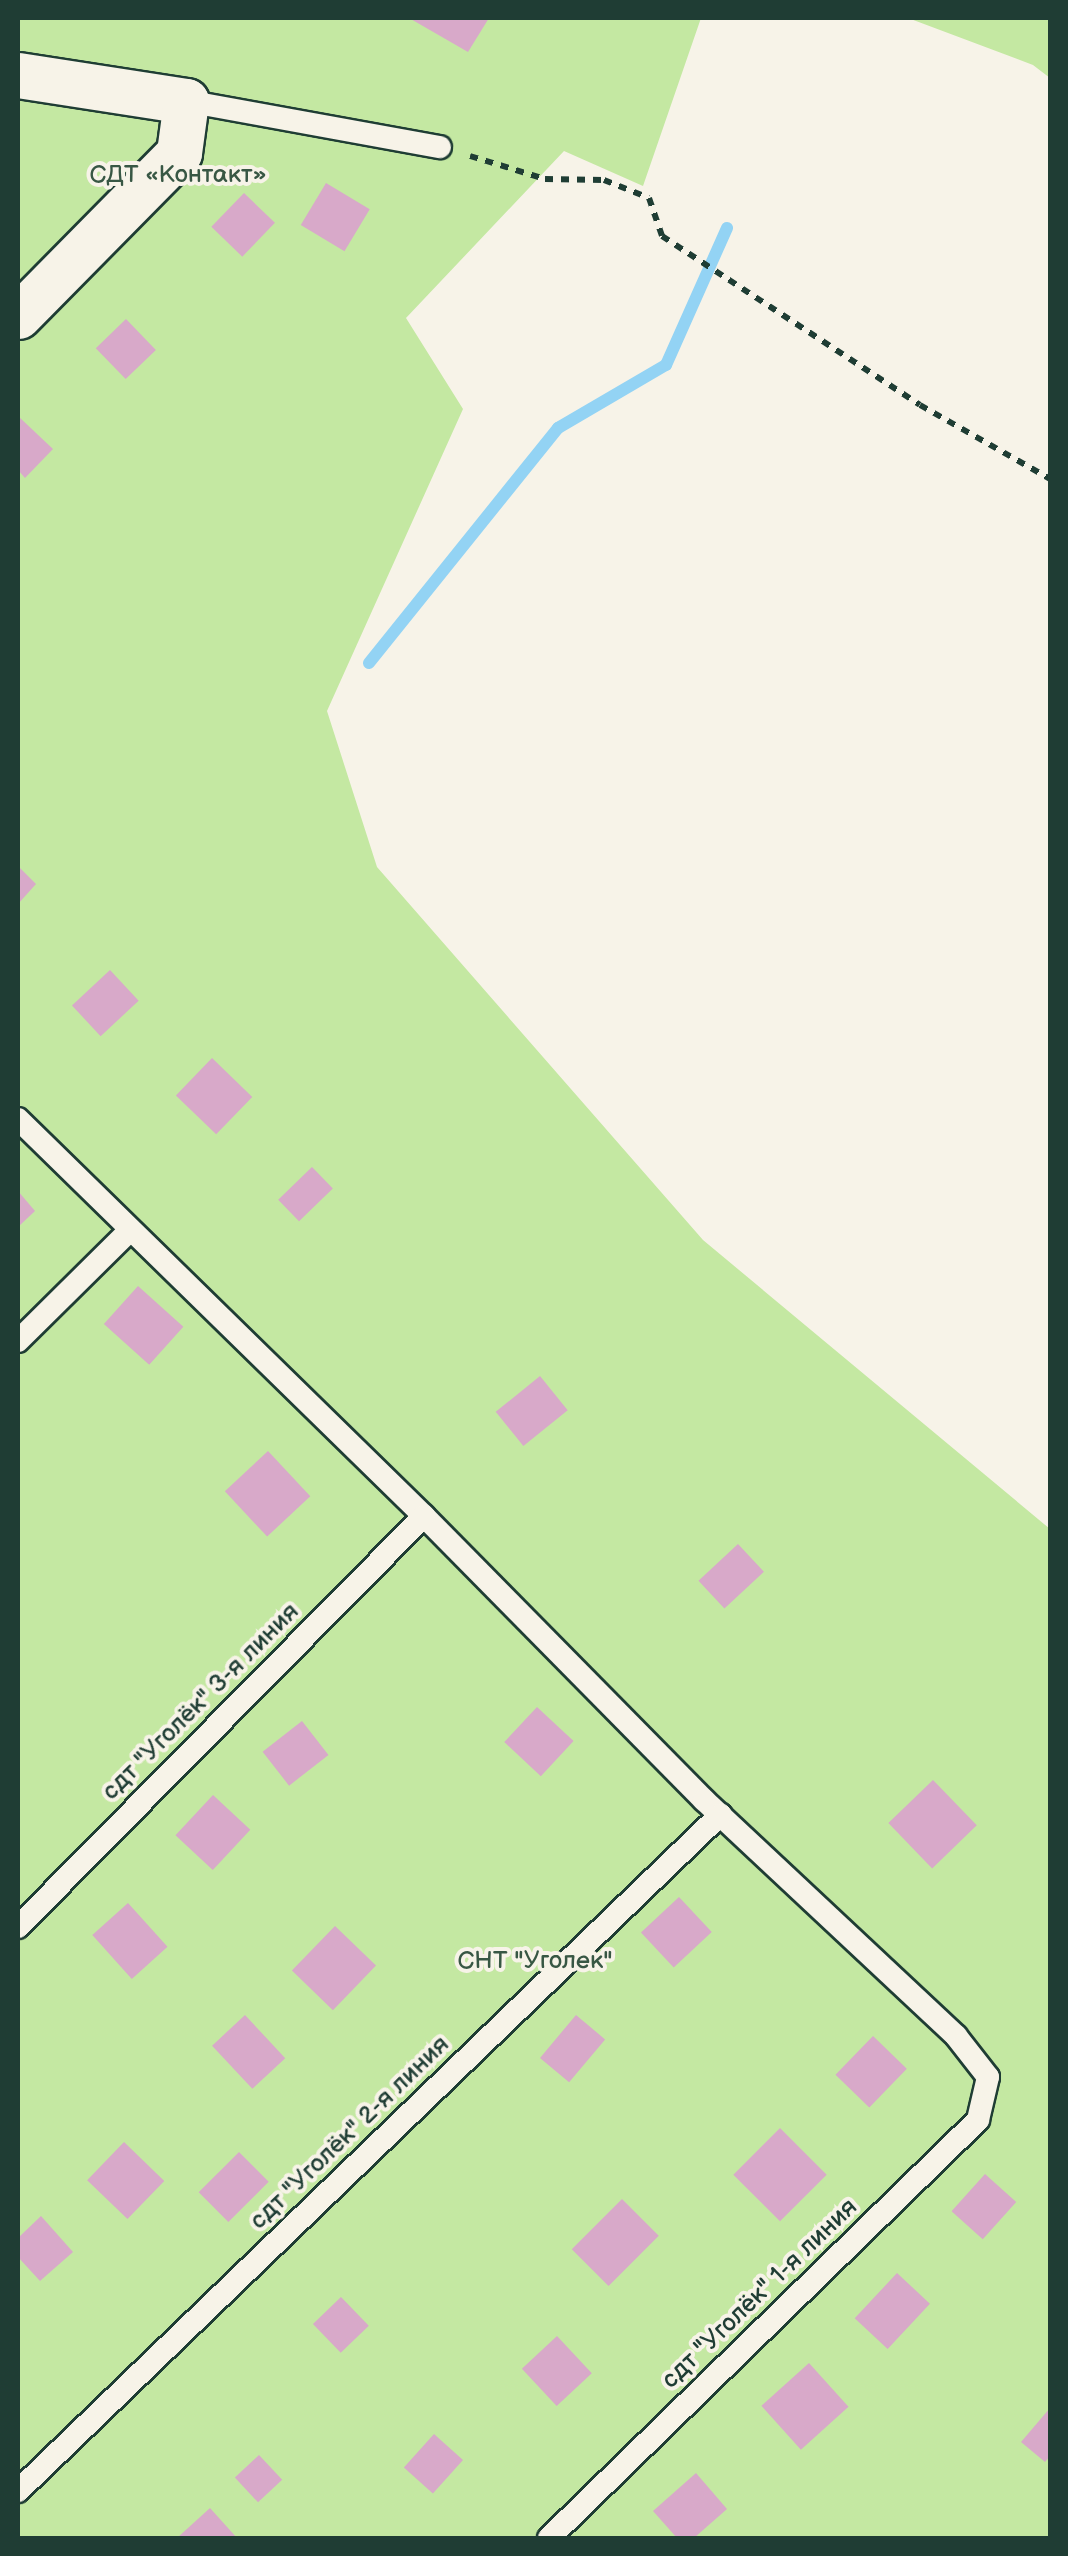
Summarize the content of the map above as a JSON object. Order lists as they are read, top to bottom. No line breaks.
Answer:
{"streets":{"lane":["сдт \"Уголёк\" 3-я линия","сдт \"Уголёк\" 2-я линия","сдт \"Уголёк\" 1-я линия"]},"crossings":[["сдт \"Уголёк\" 2-я линия","сдт \"Уголёк\" 1-я линия"]],"parks":["СДТ «Контакт»","СНТ \"Уголек\""]}
